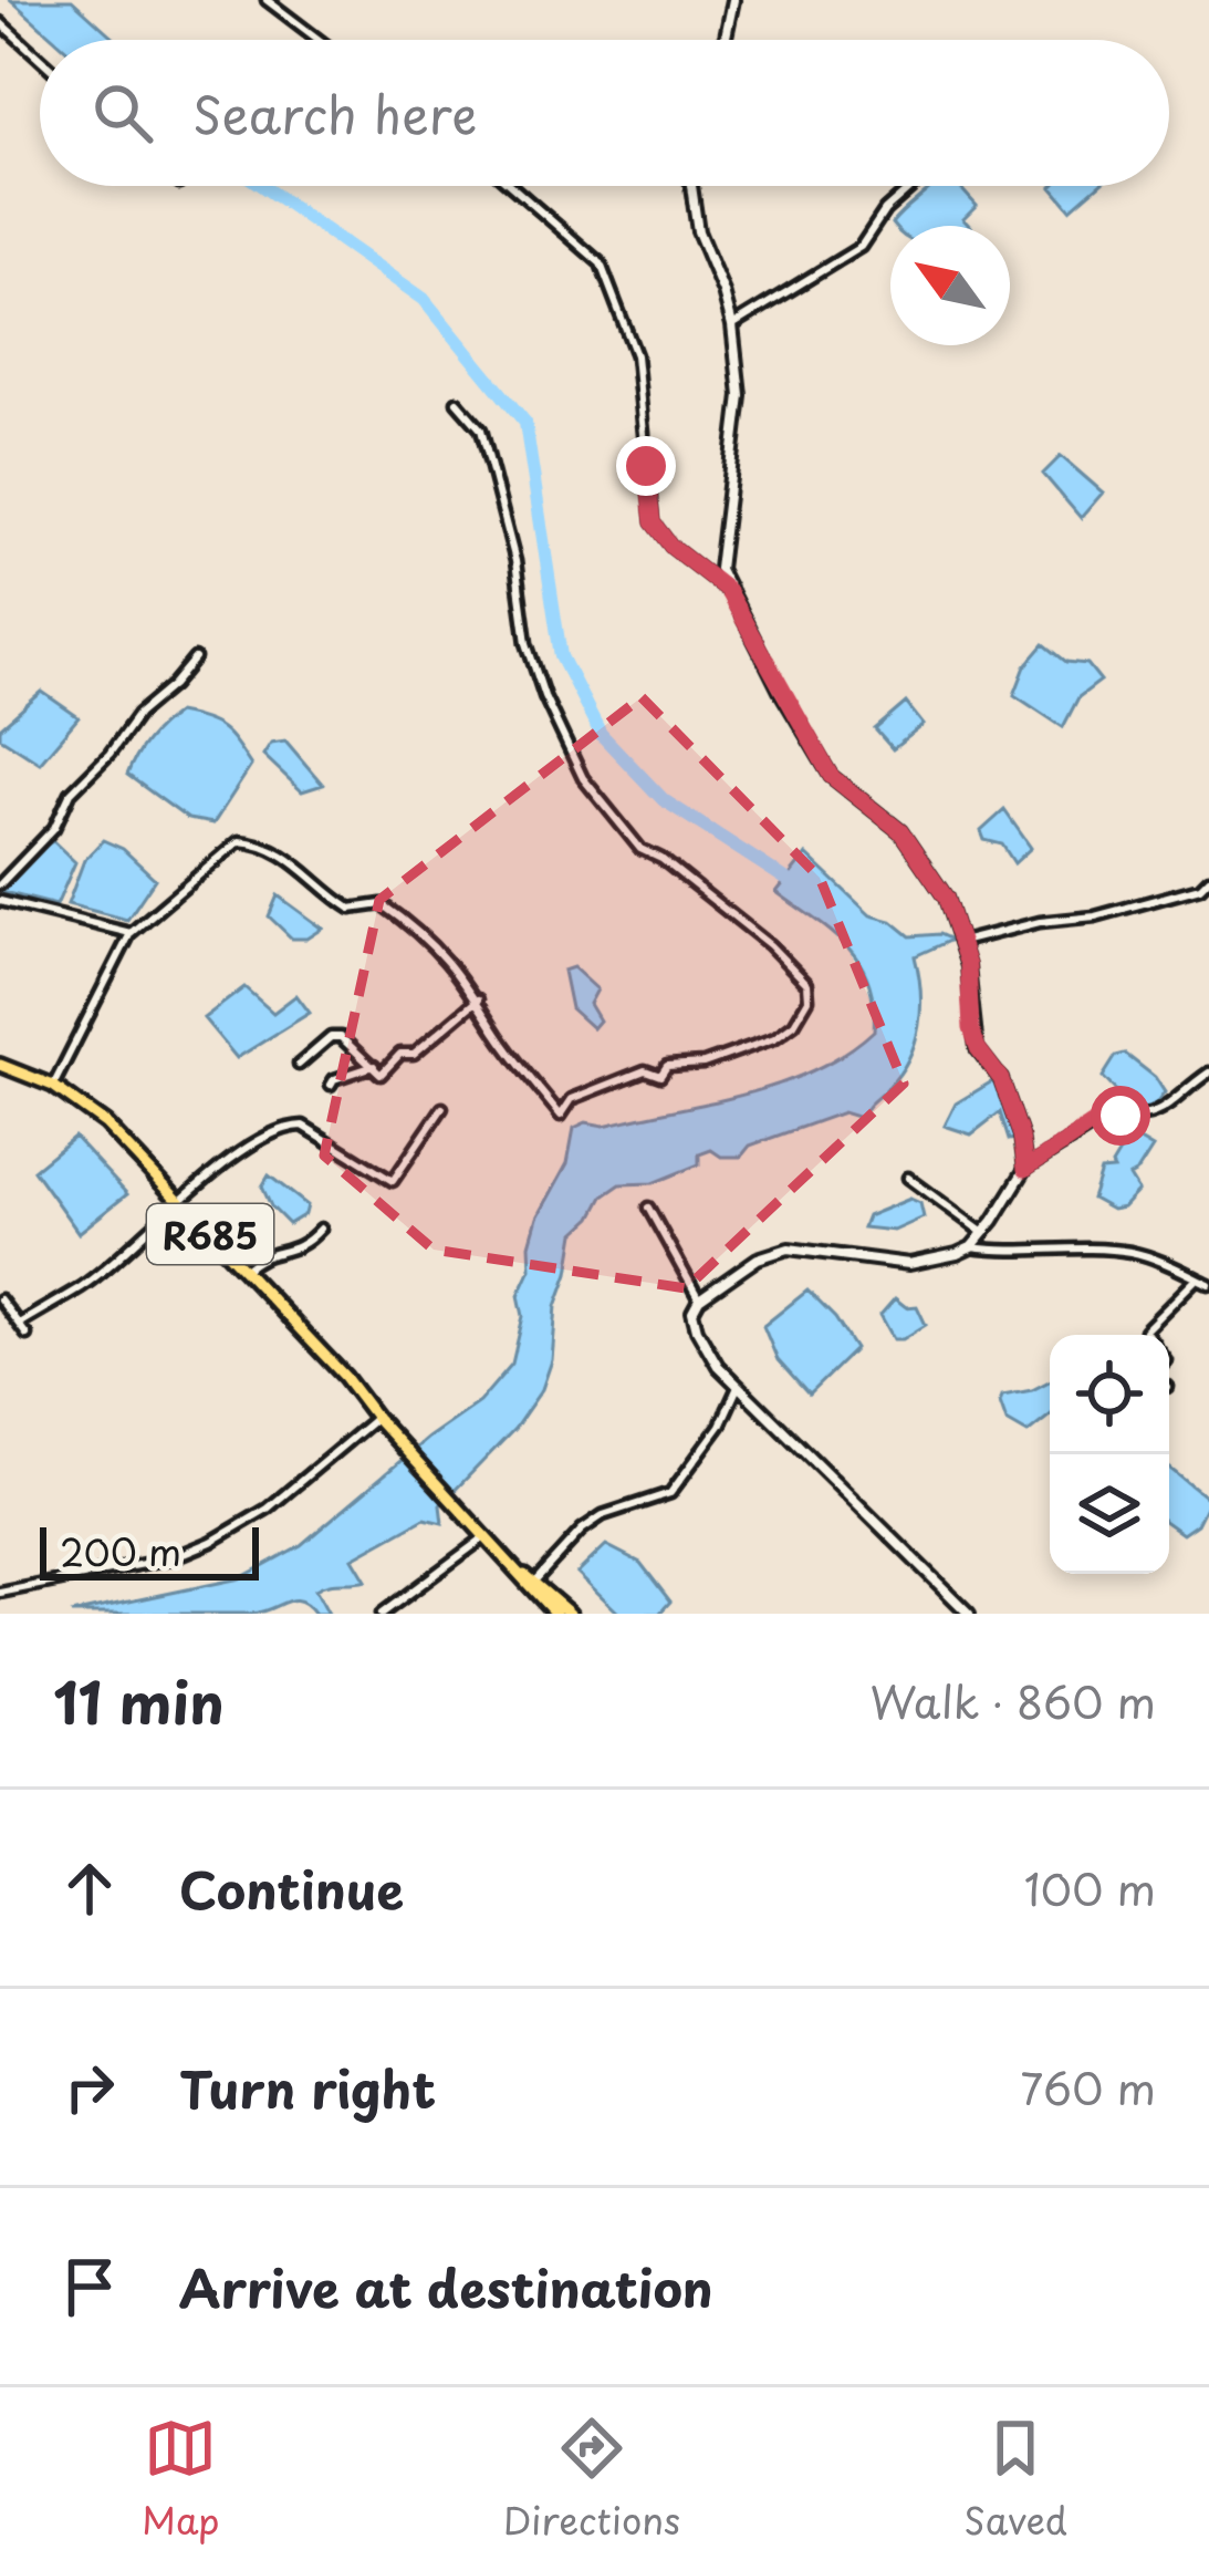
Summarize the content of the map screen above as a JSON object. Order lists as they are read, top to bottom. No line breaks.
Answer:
{"streets":{"main road":["R685"]},"scale_bar":"200 m","north":"top left","page":{"search":"Search here","scale":"200 m","heading":["11 min","Walk · 860 m"],"list":[["Continue","100 m"],["Turn right","760 m"],"Arrive at destination"],"nav":["Map","Directions","Saved"]}}
